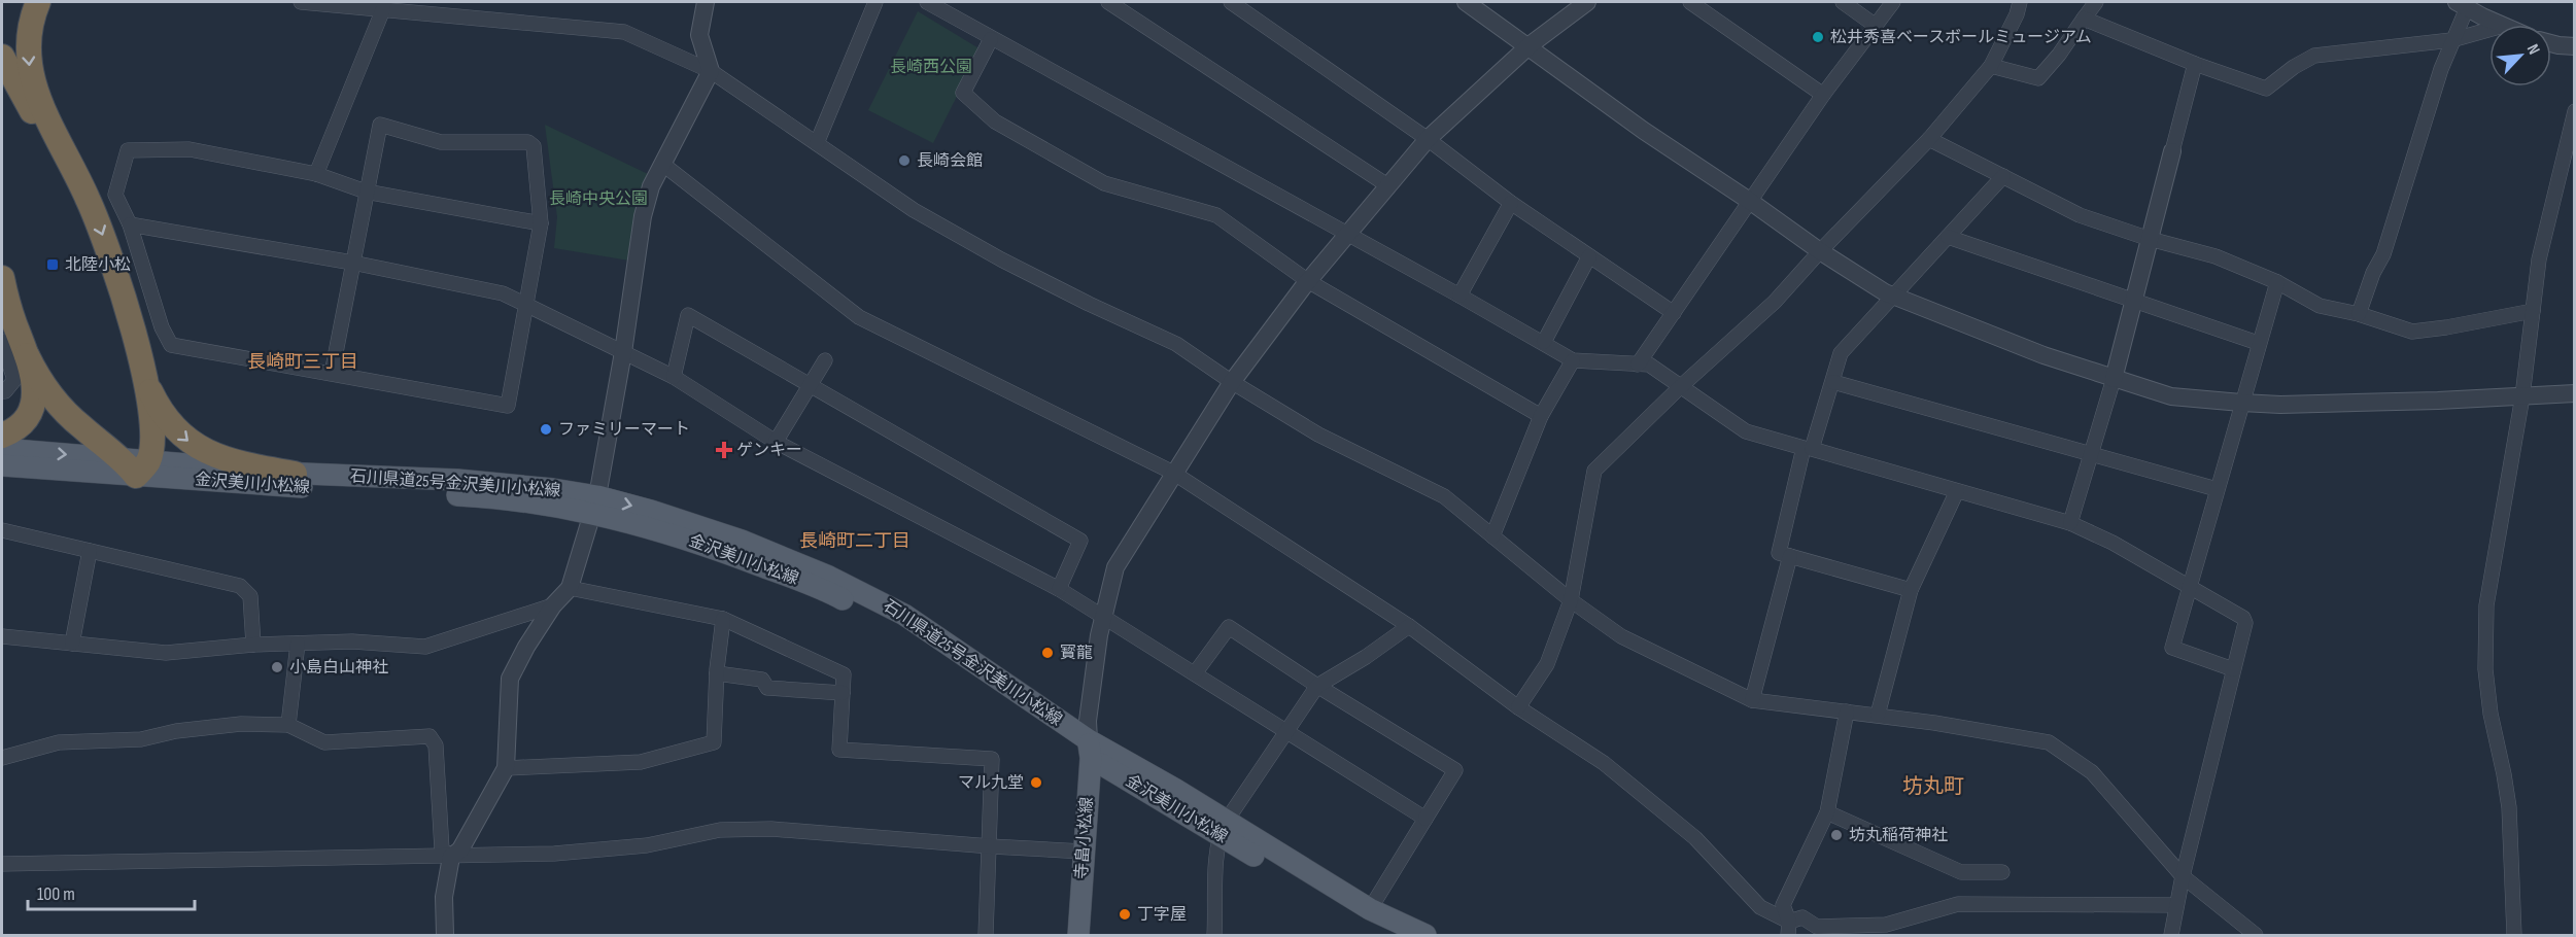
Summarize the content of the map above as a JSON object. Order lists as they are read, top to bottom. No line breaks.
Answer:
{"streets":{"main road":["金沢美川小松線","石川県道25号金沢美川小松線","寺畠小松線"]},"crossings":[["金沢美川小松線","石川県道25号金沢美川小松線"],["石川県道25号金沢美川小松線","寺畠小松線"]],"districts":["長崎町三丁目","長崎町二丁目","坊丸町"],"parks":["長崎西公園","長崎中央公園"],"places":{"other":["松井秀喜ベースボールミュージアム","長崎会館","ファミリーマート","寳龍","小島白山神社","マル九堂","坊丸稲荷神社","丁字屋"],"transit":["北陸小松"],"health":["ゲンキー"]},"scale_bar":"100 m","north":"top right"}
